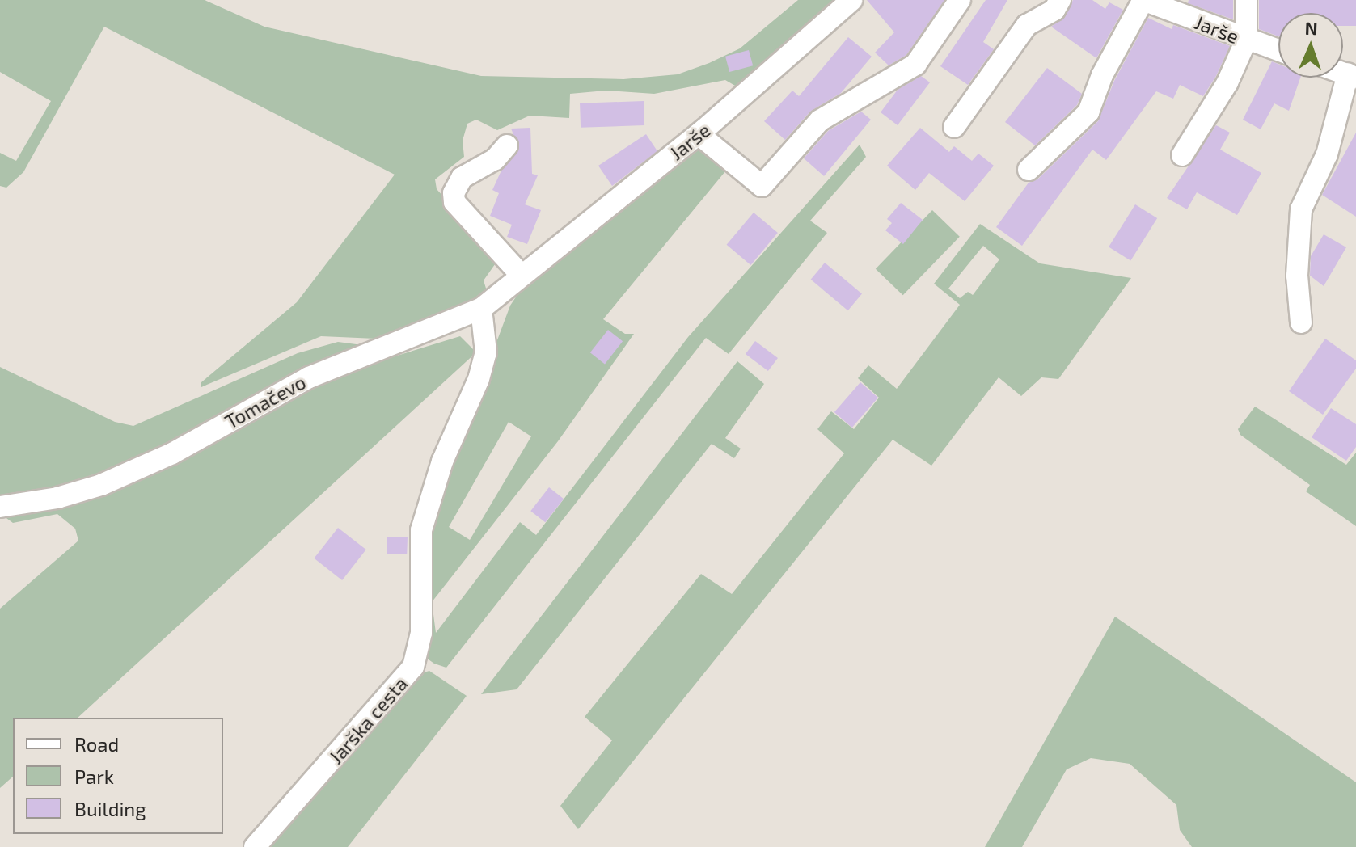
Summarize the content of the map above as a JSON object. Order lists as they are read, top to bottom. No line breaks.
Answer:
{"streets":{"street":["Jarše","Tomačevo","Jarška cesta"]},"crossings":[["Jarše","Tomačevo"],["Tomačevo","Jarška cesta"]],"legend":["Road","Park","Building"],"north":"top"}
